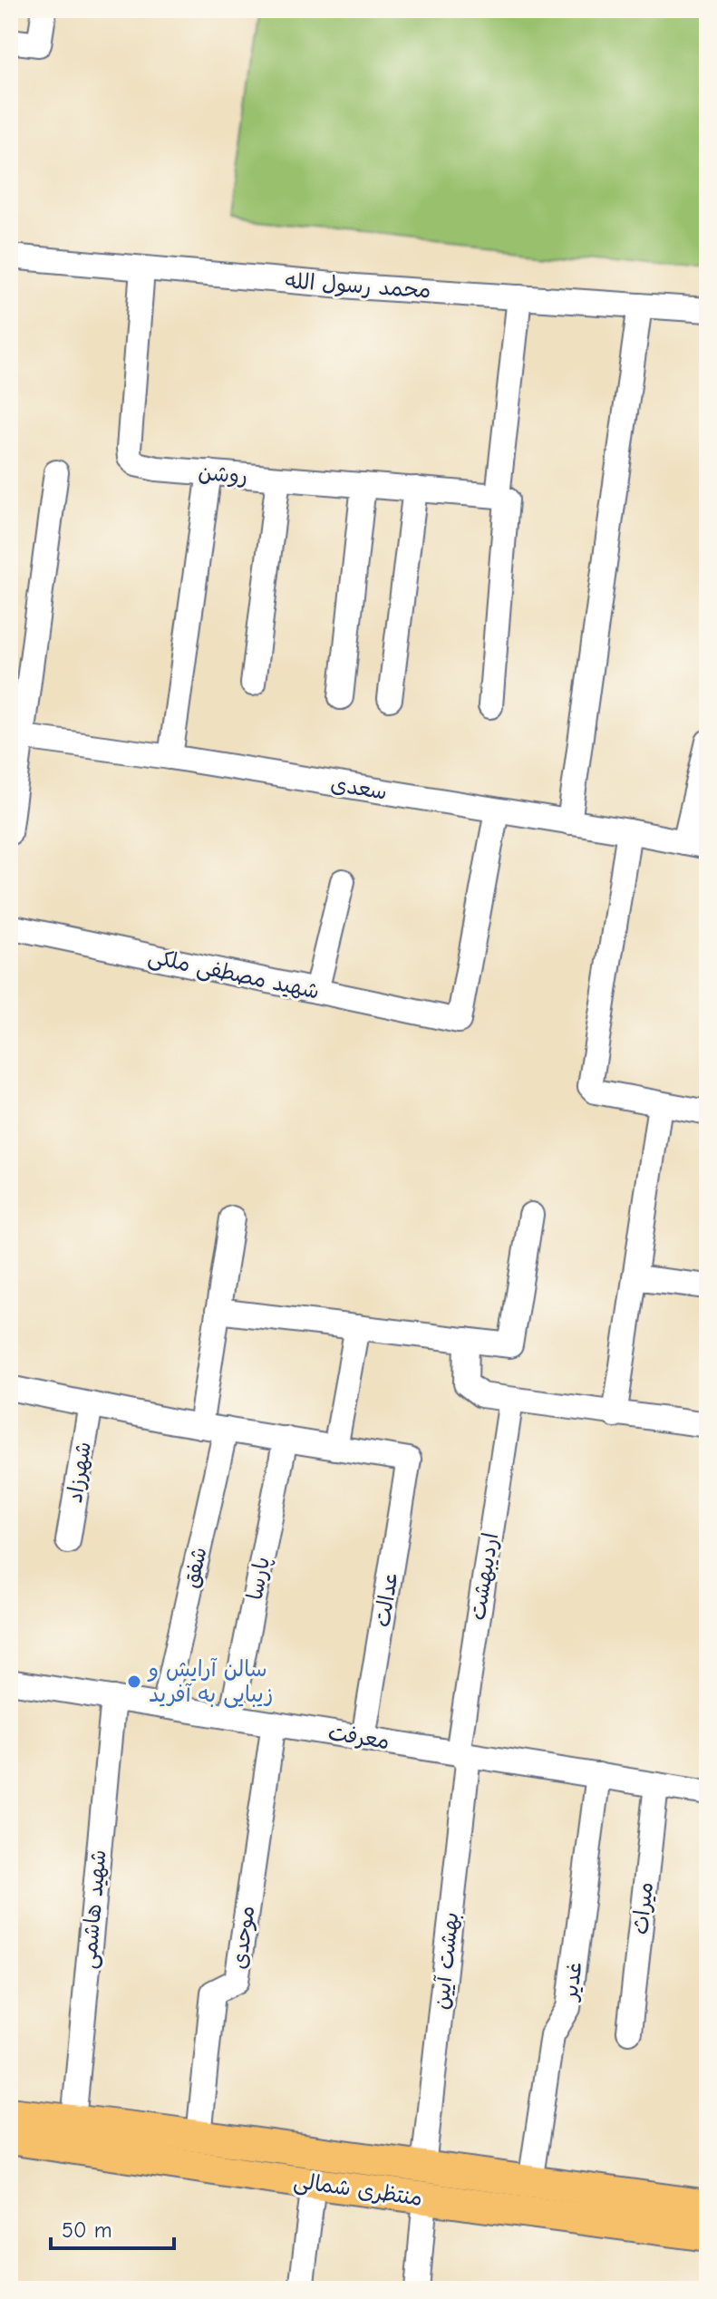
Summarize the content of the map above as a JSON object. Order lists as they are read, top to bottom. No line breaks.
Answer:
{"streets":{"main road":["منتظری شمالی"],"street":["محمد رسول الله","روشن","سعدی","شهید مصطفی ملکی","شهرزاد","شفق","اردیبهشت","پارسا","عدالت","معرفت","میراث","شهید هاشمی","موحدی","بهشت آیین","غدیر"]},"crossings":[["محمد رسول الله","روشن"],["سعدی","شهید مصطفی ملکی"],["شفق","معرفت"],["اردیبهشت","معرفت"],["اردیبهشت","بهشت آیین"],["پارسا","معرفت"],["عدالت","معرفت"],["معرفت","میراث"],["معرفت","شهید هاشمی"],["معرفت","موحدی"],["معرفت","بهشت آیین"],["معرفت","غدیر"],["شهید هاشمی","منتظری شمالی"],["موحدی","منتظری شمالی"],["بهشت آیین","منتظری شمالی"],["غدیر","منتظری شمالی"]],"places":["سالن آرایش و زیبایی به آفرید"],"scale_bar":"50 m"}
